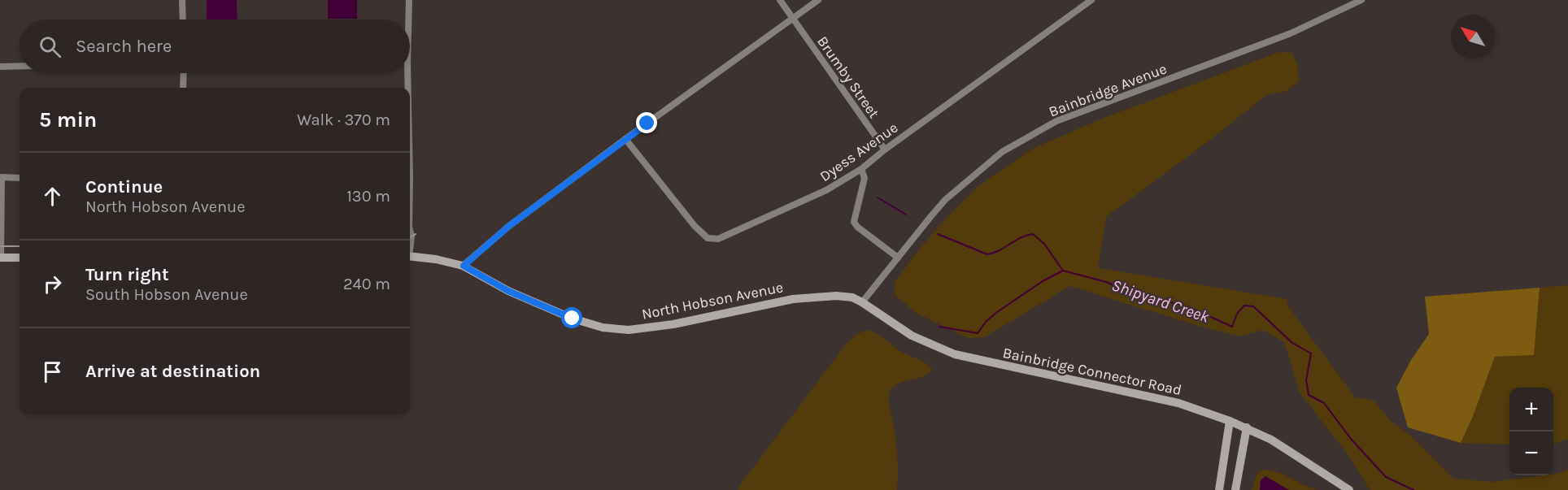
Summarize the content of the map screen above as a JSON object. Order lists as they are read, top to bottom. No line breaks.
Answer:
{"streets":{"street":["Brumby Street","Bainbridge Avenue","Dyess Avenue","North Hobson Avenue","Bainbridge Connector Road"]},"crossings":[["Brumby Street","Dyess Avenue"],["Bainbridge Avenue","North Hobson Avenue"],["Bainbridge Avenue","Bainbridge Connector Road"],["North Hobson Avenue","Bainbridge Connector Road"]],"water":["Shipyard Creek"],"north":"top left","page":{"search":"Search here","heading":["5 min","Walk · 370 m"],"list":[["Continue","North Hobson Avenue","130 m"],["Turn right","South Hobson Avenue","240 m"],"Arrive at destination"],"map_buttons":["+","−"]}}
